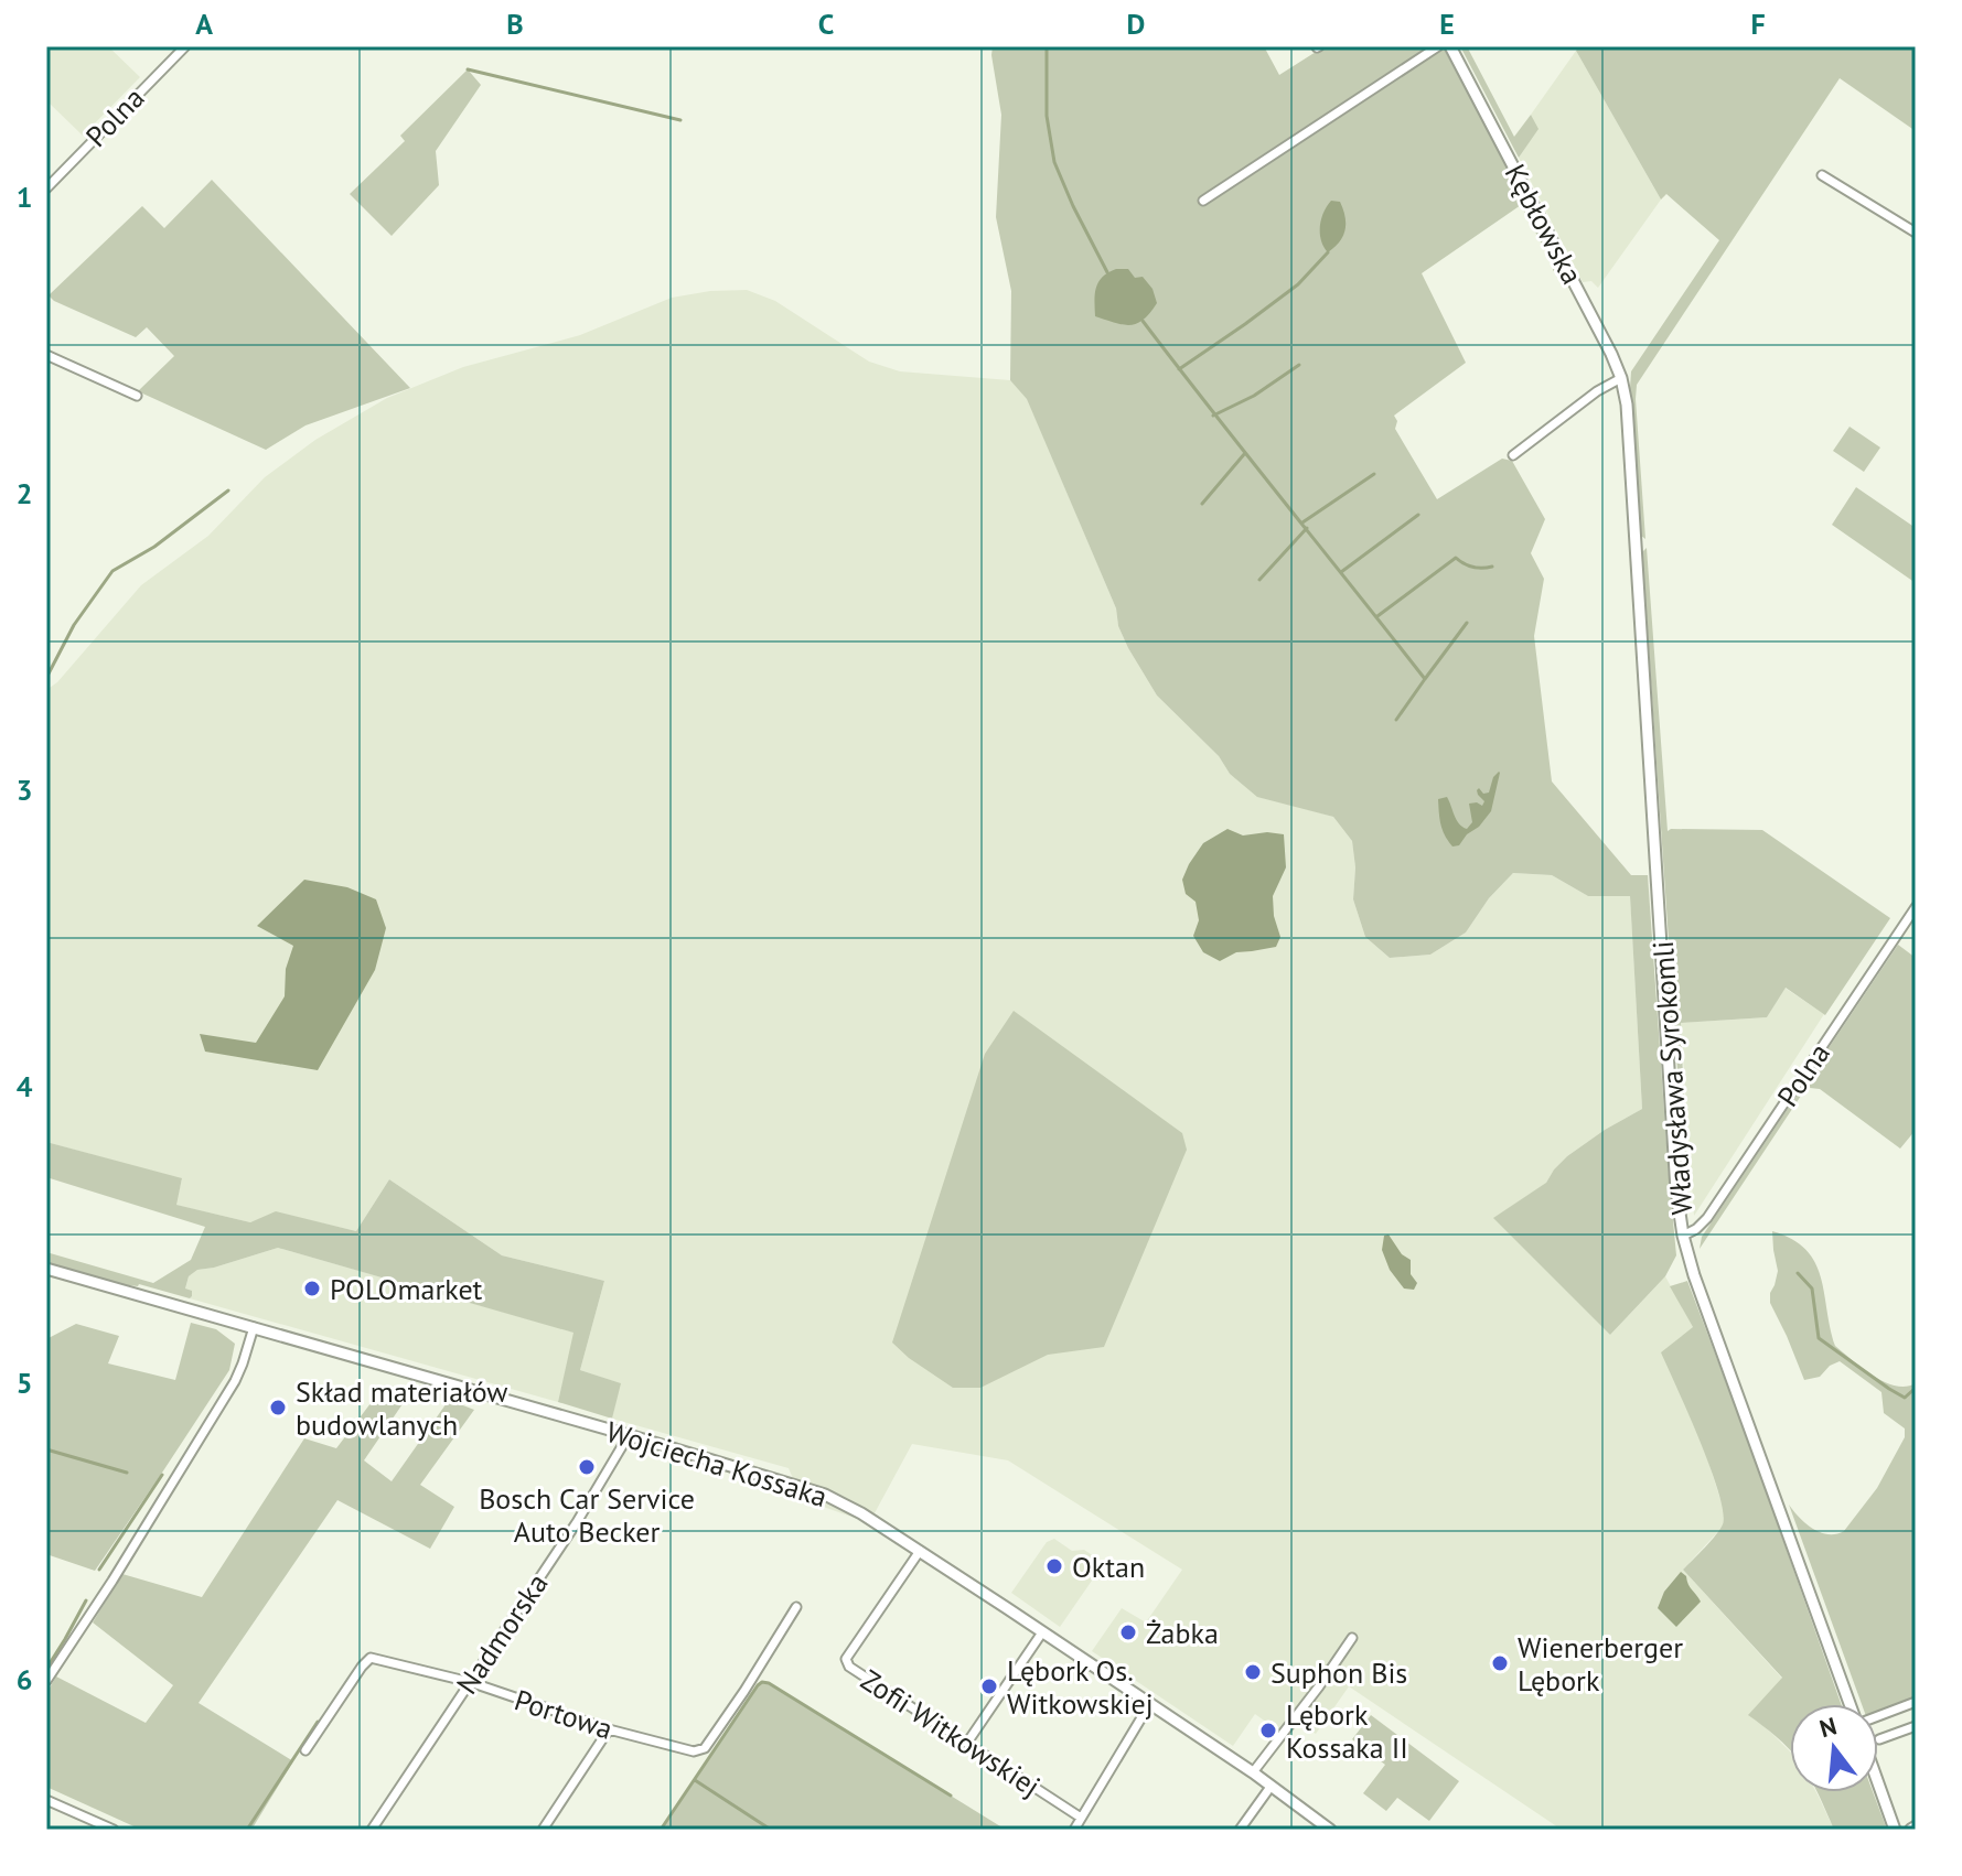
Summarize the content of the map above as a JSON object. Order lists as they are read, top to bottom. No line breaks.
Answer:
{"streets":{"street":["Polna","Kębłowska","Władysława Syrokomli","Wojciecha Kossaka","Nadmorska","Portowa","Zofii Witkowskiej"]},"crossings":[["Polna","Władysława Syrokomli"],["Kębłowska","Władysława Syrokomli"],["Wojciecha Kossaka","Nadmorska"],["Wojciecha Kossaka","Zofii Witkowskiej"],["Nadmorska","Portowa"]],"places":["POLOmarket","Skład materiałów budowlanych","Bosch Car Service Auto Becker","Oktan","Żabka","Wienerberger Lębork","Suphon Bis","Lębork Os. Witkowskiej","Lębork Kossaka II"],"north":"top","grid":{"columns":["A","B","C","D","E","F"],"rows":["1","2","3","4","5","6"]}}
